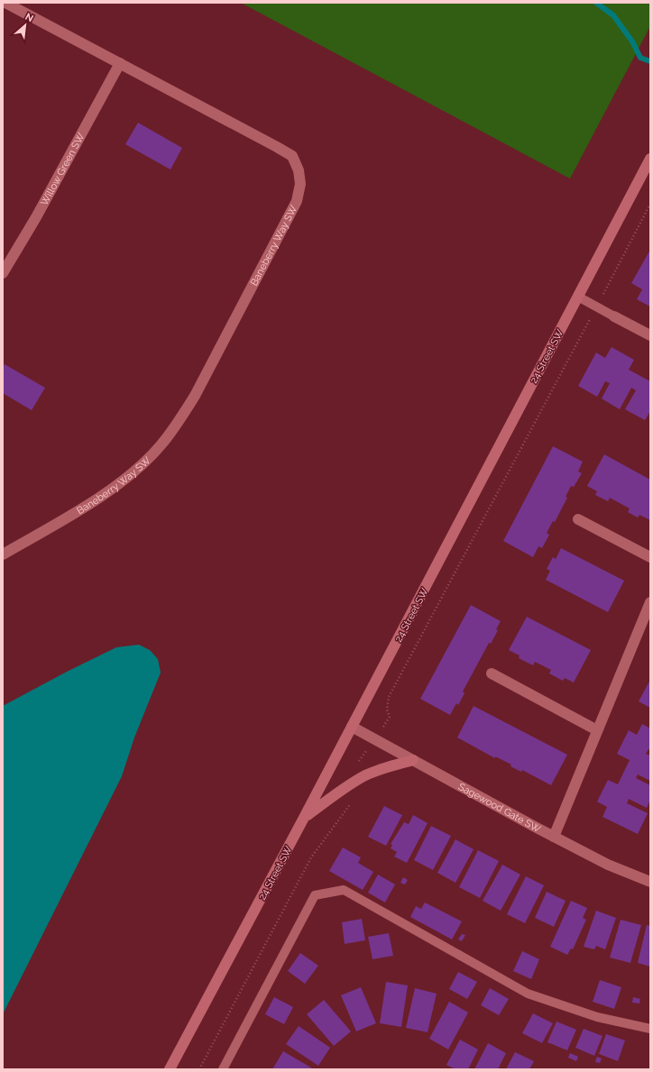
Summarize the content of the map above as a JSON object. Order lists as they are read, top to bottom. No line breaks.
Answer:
{"streets":{"street":["Willow Green SW","Baneberry Way SW","24 Street SW","Sagewood Gate SW"]},"crossings":[["Willow Green SW","Baneberry Way SW"],["24 Street SW","Sagewood Gate SW"]],"north":"top right"}
